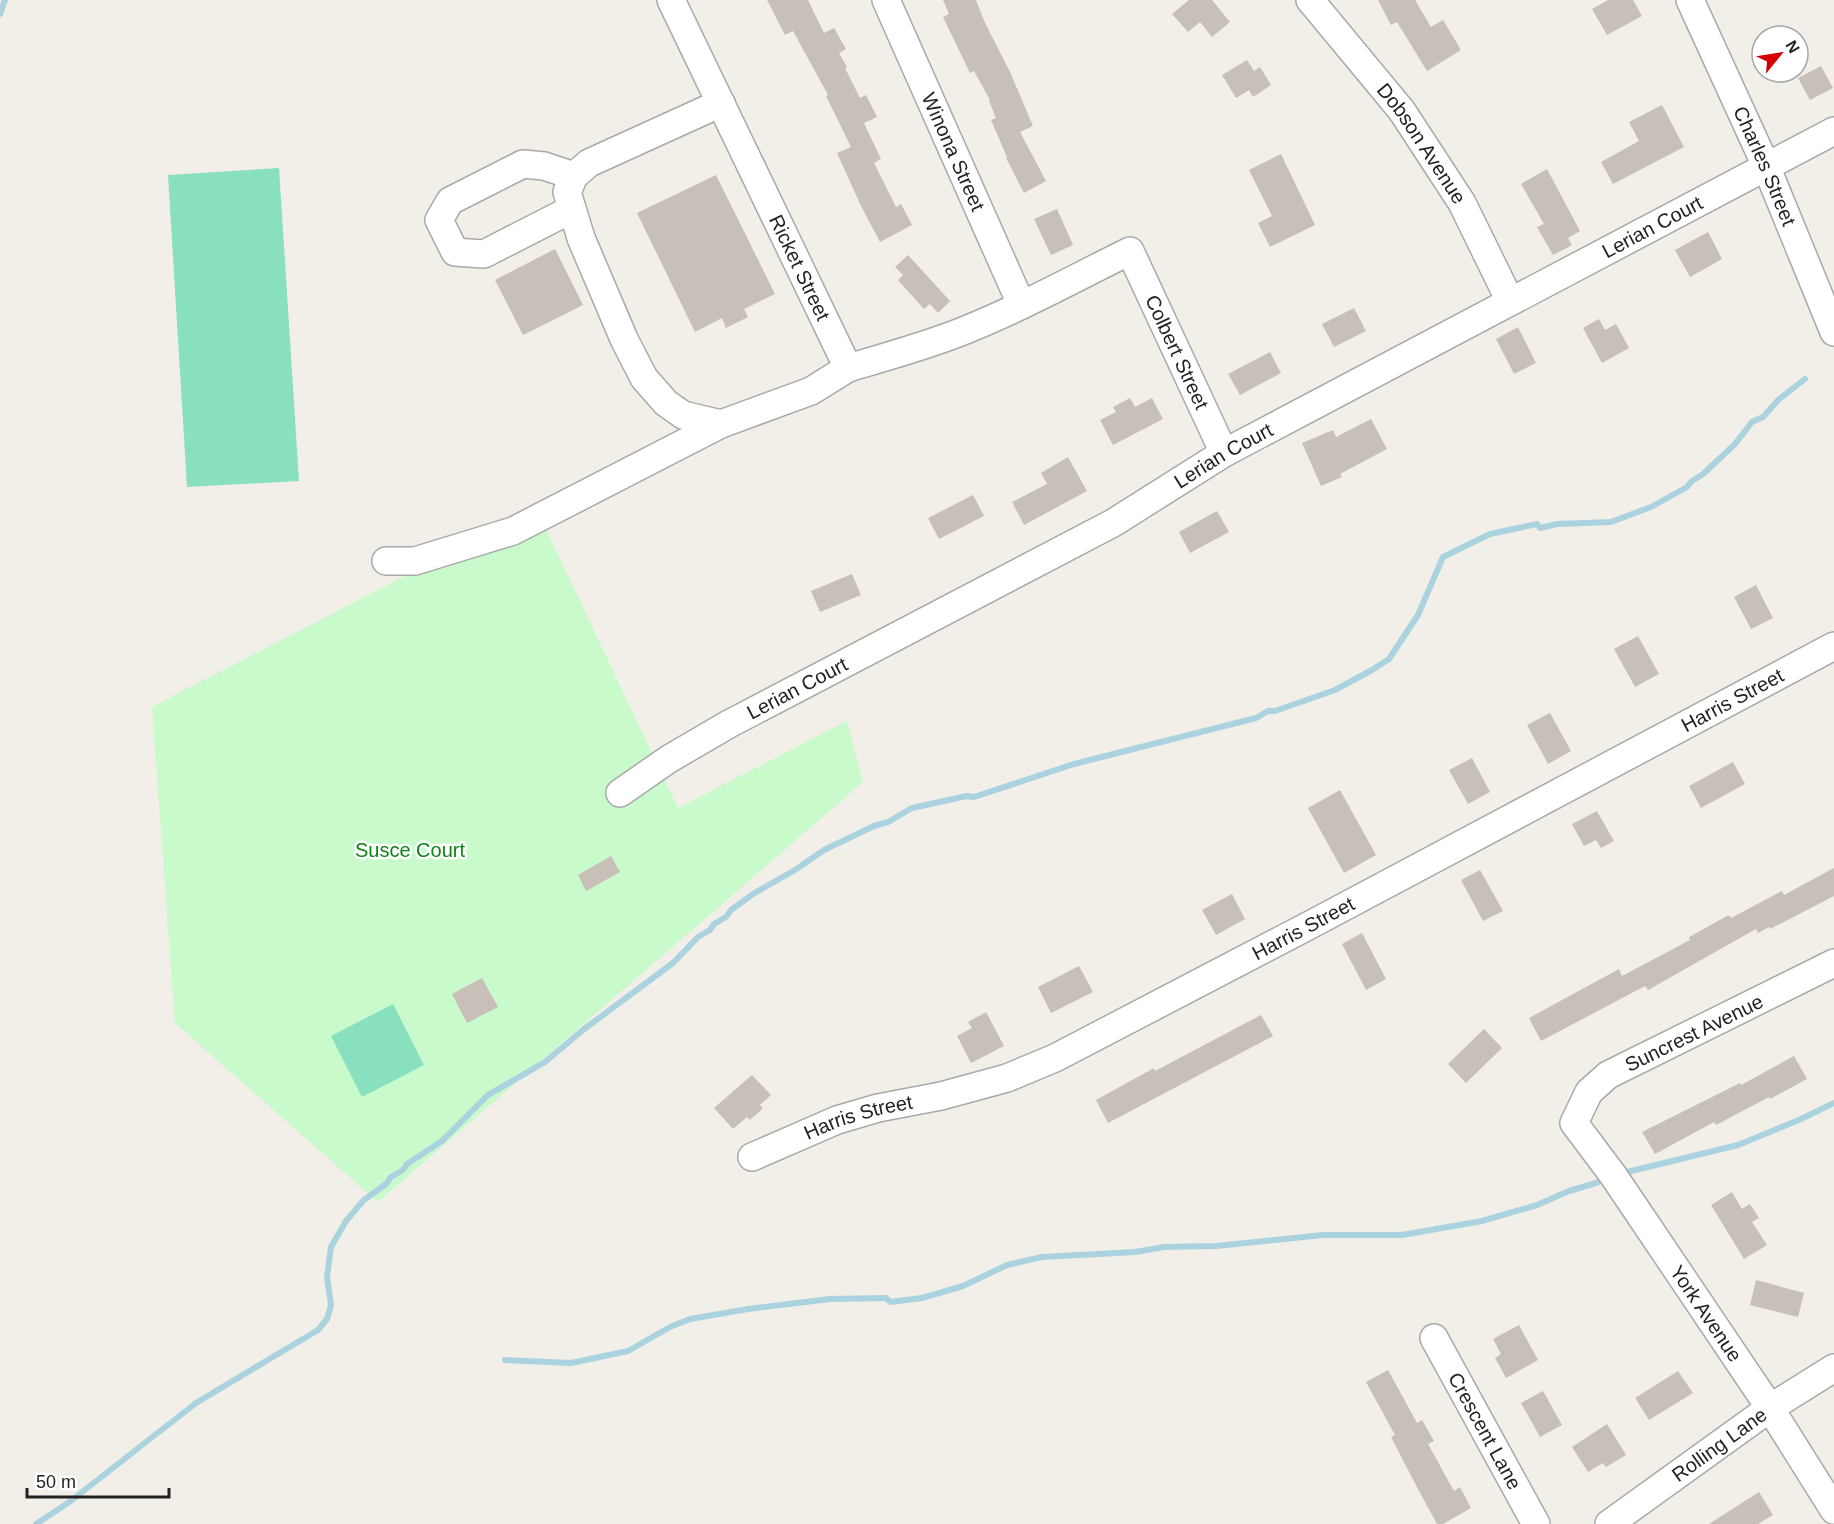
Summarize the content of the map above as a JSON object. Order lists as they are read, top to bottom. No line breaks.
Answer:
{"streets":{"street":["Dobson Avenue","Winona Street","Charles Street","Lerian Court","Ricket Street","Colbert Street","Harris Street","Suncrest Avenue","York Avenue","Crescent Lane","Rolling Lane"]},"crossings":[["Dobson Avenue","Lerian Court"],["Winona Street","Colbert Street"],["Charles Street","Lerian Court"],["Lerian Court","Colbert Street"],["Suncrest Avenue","York Avenue"],["York Avenue","Rolling Lane"]],"parks":["Susce Court"],"scale_bar":"50 m","north":"top right"}
